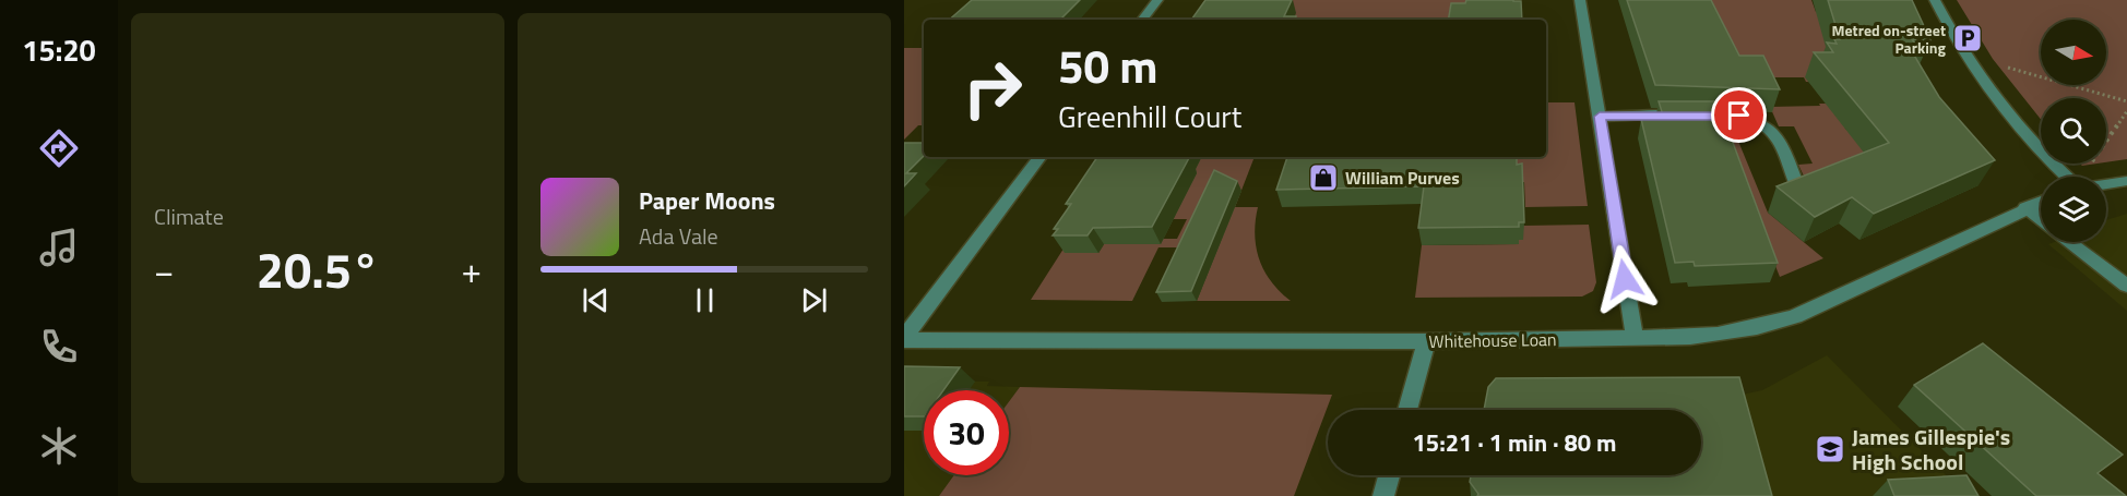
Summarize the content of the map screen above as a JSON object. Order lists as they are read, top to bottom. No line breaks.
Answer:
{"streets":{"street":["Whitehouse Loan"]},"places":{"parking":["Metred on-street Parking"],"shop":["William Purves"],"school or university":["James Gillespie's High School"]},"north":"right","page":{"tabs":"15:20","tile":"Climate","turn":["50 m","Greenhill Court"],"song":["Paper Moons","Ada Vale"],"heat":["−","20.5°","+"],"limit":"30","trip":"15:21 · 1 min · 80 m"}}
